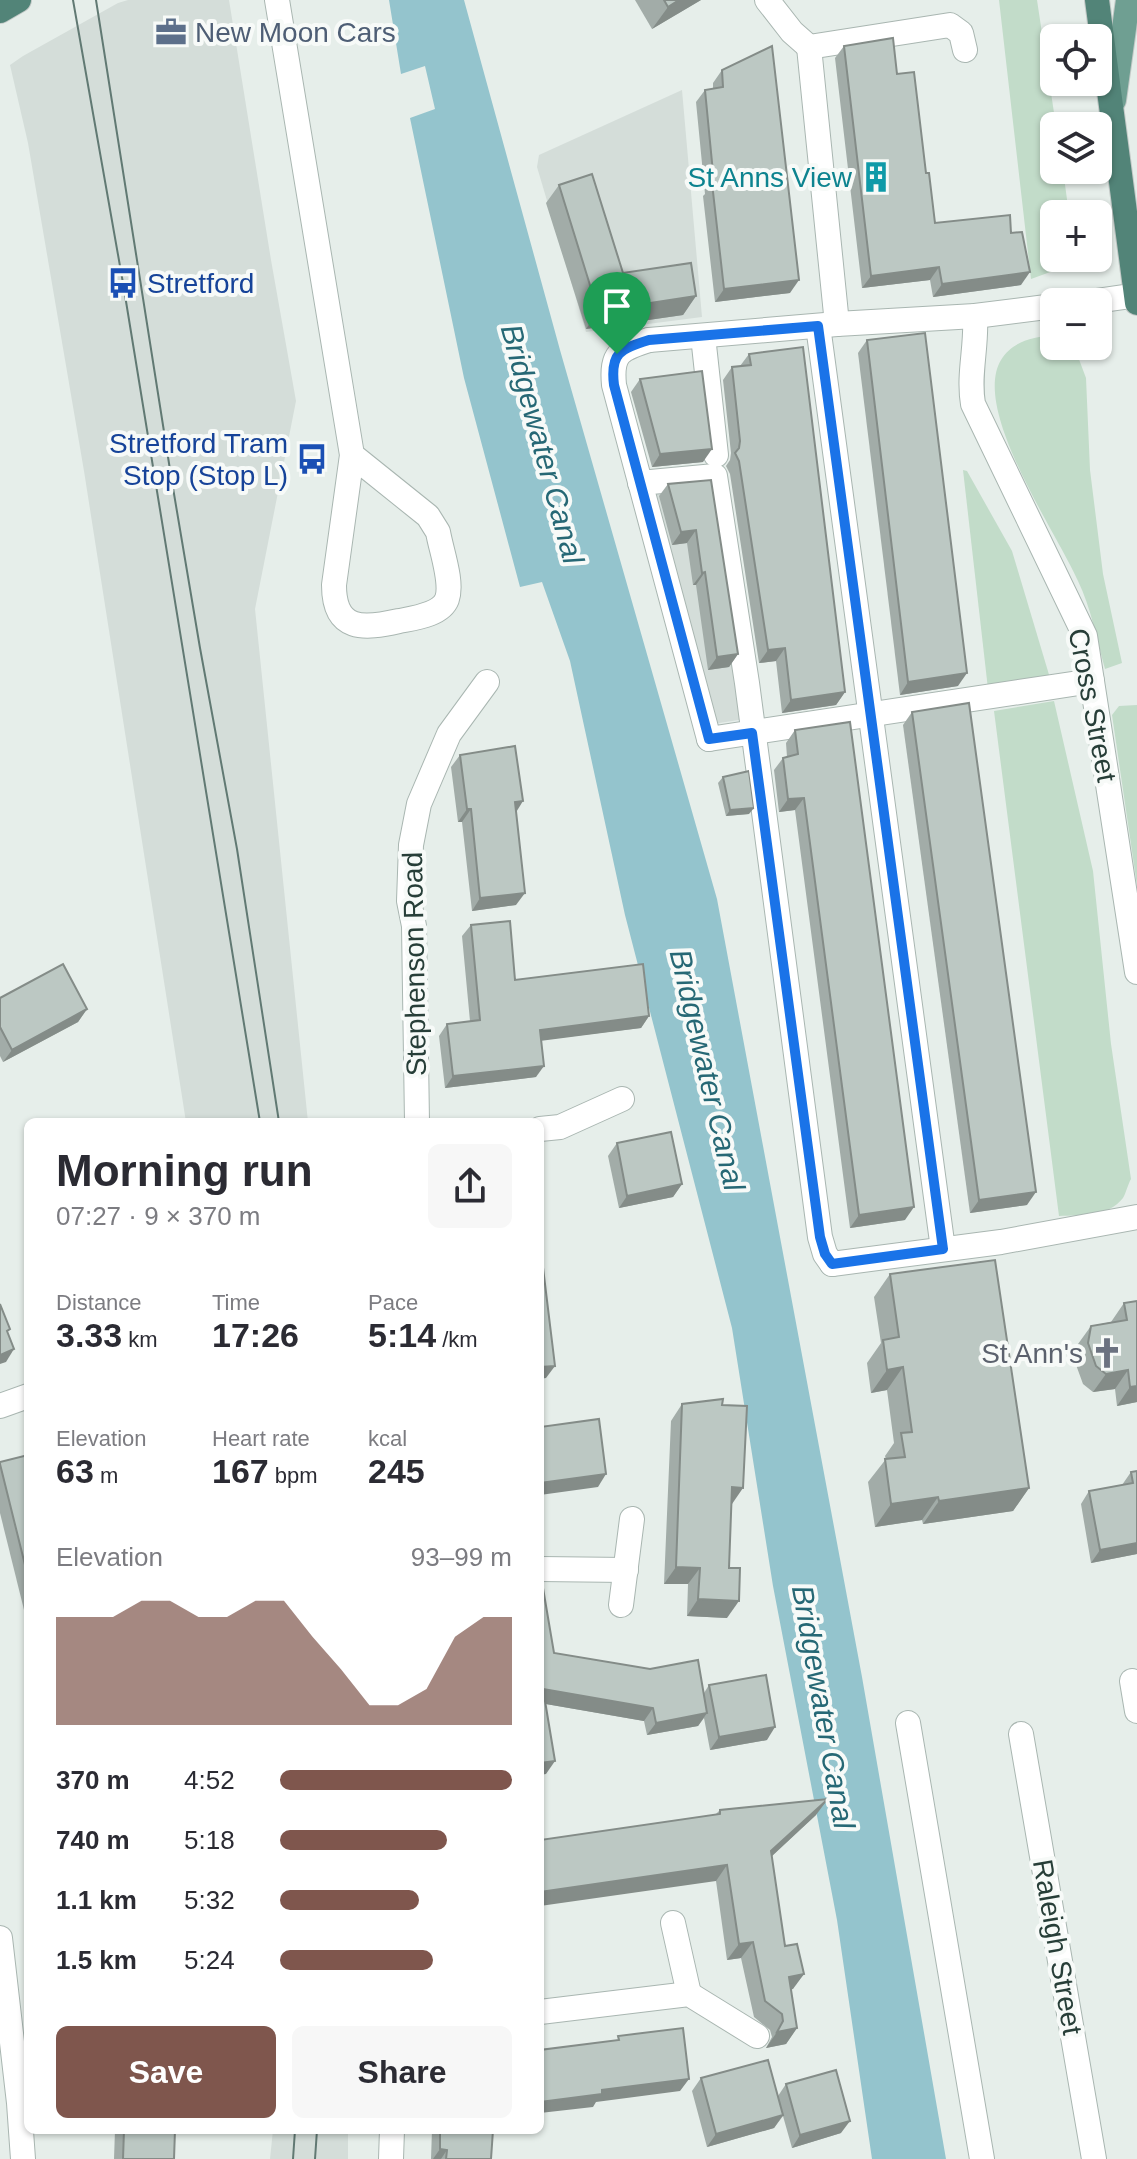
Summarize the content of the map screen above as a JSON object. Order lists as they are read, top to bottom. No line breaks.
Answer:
{"streets":{"street":["Cross Street","Stephenson Road","Raleigh Street"]},"water":["Bridgewater Canal"],"places":{"office":["New Moon Cars"],"building":["St Anns View"],"bus stop":["Stretford","Stretford Tram Stop (Stop L)"],"church":["St Ann's"]},"page":{"map_buttons":["+","−"],"heading":["Morning run","07:27 · 9 × 370 m"],"stats":[["Distance","3.33 km"],["Time","17:26"],["Pace","5:14 /km"],["Elevation","63 m"],["Heart rate","167 bpm"],["kcal","245"]],"chart":["Elevation","93–99 m"],"list":[{"name":"370 m","note":"4:52"},{"name":"740 m","note":"5:18"},{"name":"1.1 km","note":"5:32"},{"name":"1.5 km","note":"5:24"}],"buttons":["Save","Share"]}}
